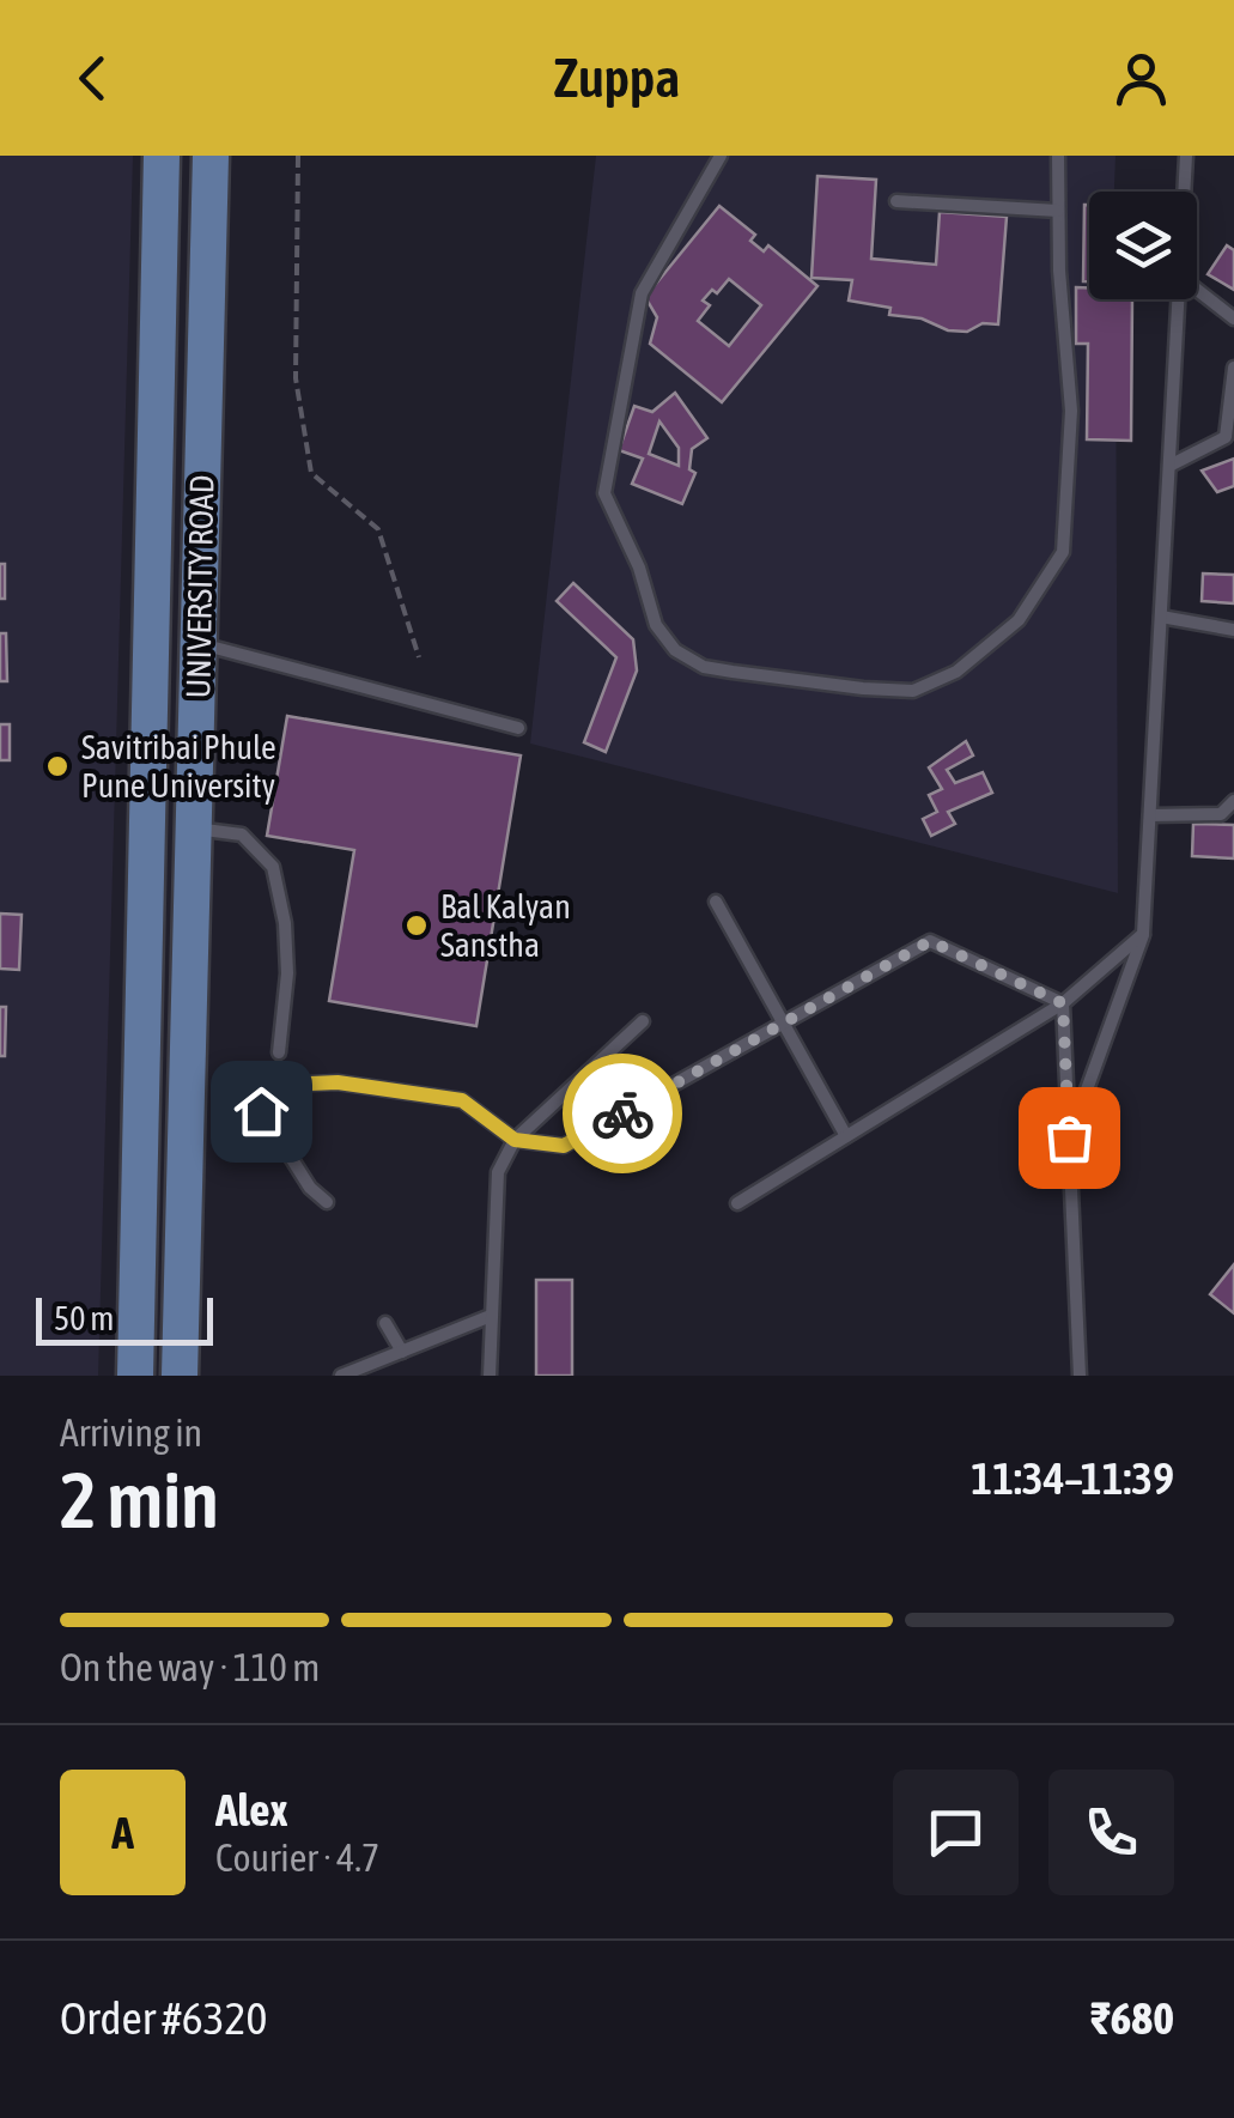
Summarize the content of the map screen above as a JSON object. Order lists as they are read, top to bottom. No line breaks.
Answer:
{"streets":{"main road":["UNIVERSITY ROAD"]},"places":["Savitribai Phule Pune University","Bal Kalyan Sanstha"],"scale_bar":"50 m","page":{"header":"Zuppa","scale":"50 m","heading":["2 min","Arriving in","11:34–11:39"],"panel":["Alex","Courier · 4.7","Order #6320","₹680"],"bar":"On the way · 110 m","round":"A"}}
